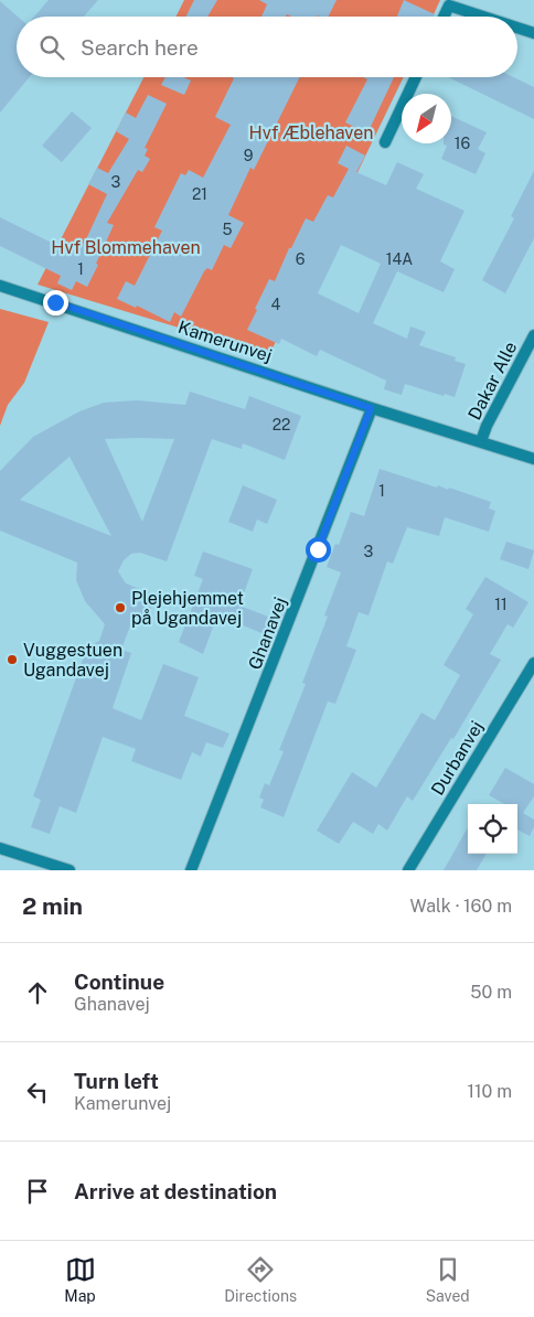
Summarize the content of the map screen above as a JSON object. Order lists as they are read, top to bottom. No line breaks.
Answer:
{"streets":{"street":["Kamerunvej","Dakar Alle","Ghanavej","Durbanvej"]},"crossings":[["Kamerunvej","Dakar Alle"],["Kamerunvej","Ghanavej"]],"parks":["Hvf Æblehaven","Hvf Blommehaven"],"places":["Plejehjemmet på Ugandavej","Vuggestuen Ugandavej"],"house_numbers":["16","9","3","21","5","6","14A","1","4","22","1","3","11"],"north":"bottom left","page":{"search":"Search here","heading":["2 min","Walk · 160 m"],"list":[["Continue","Ghanavej","50 m"],["Turn left","Kamerunvej","110 m"],"Arrive at destination"],"nav":["Map","Directions","Saved"]}}
